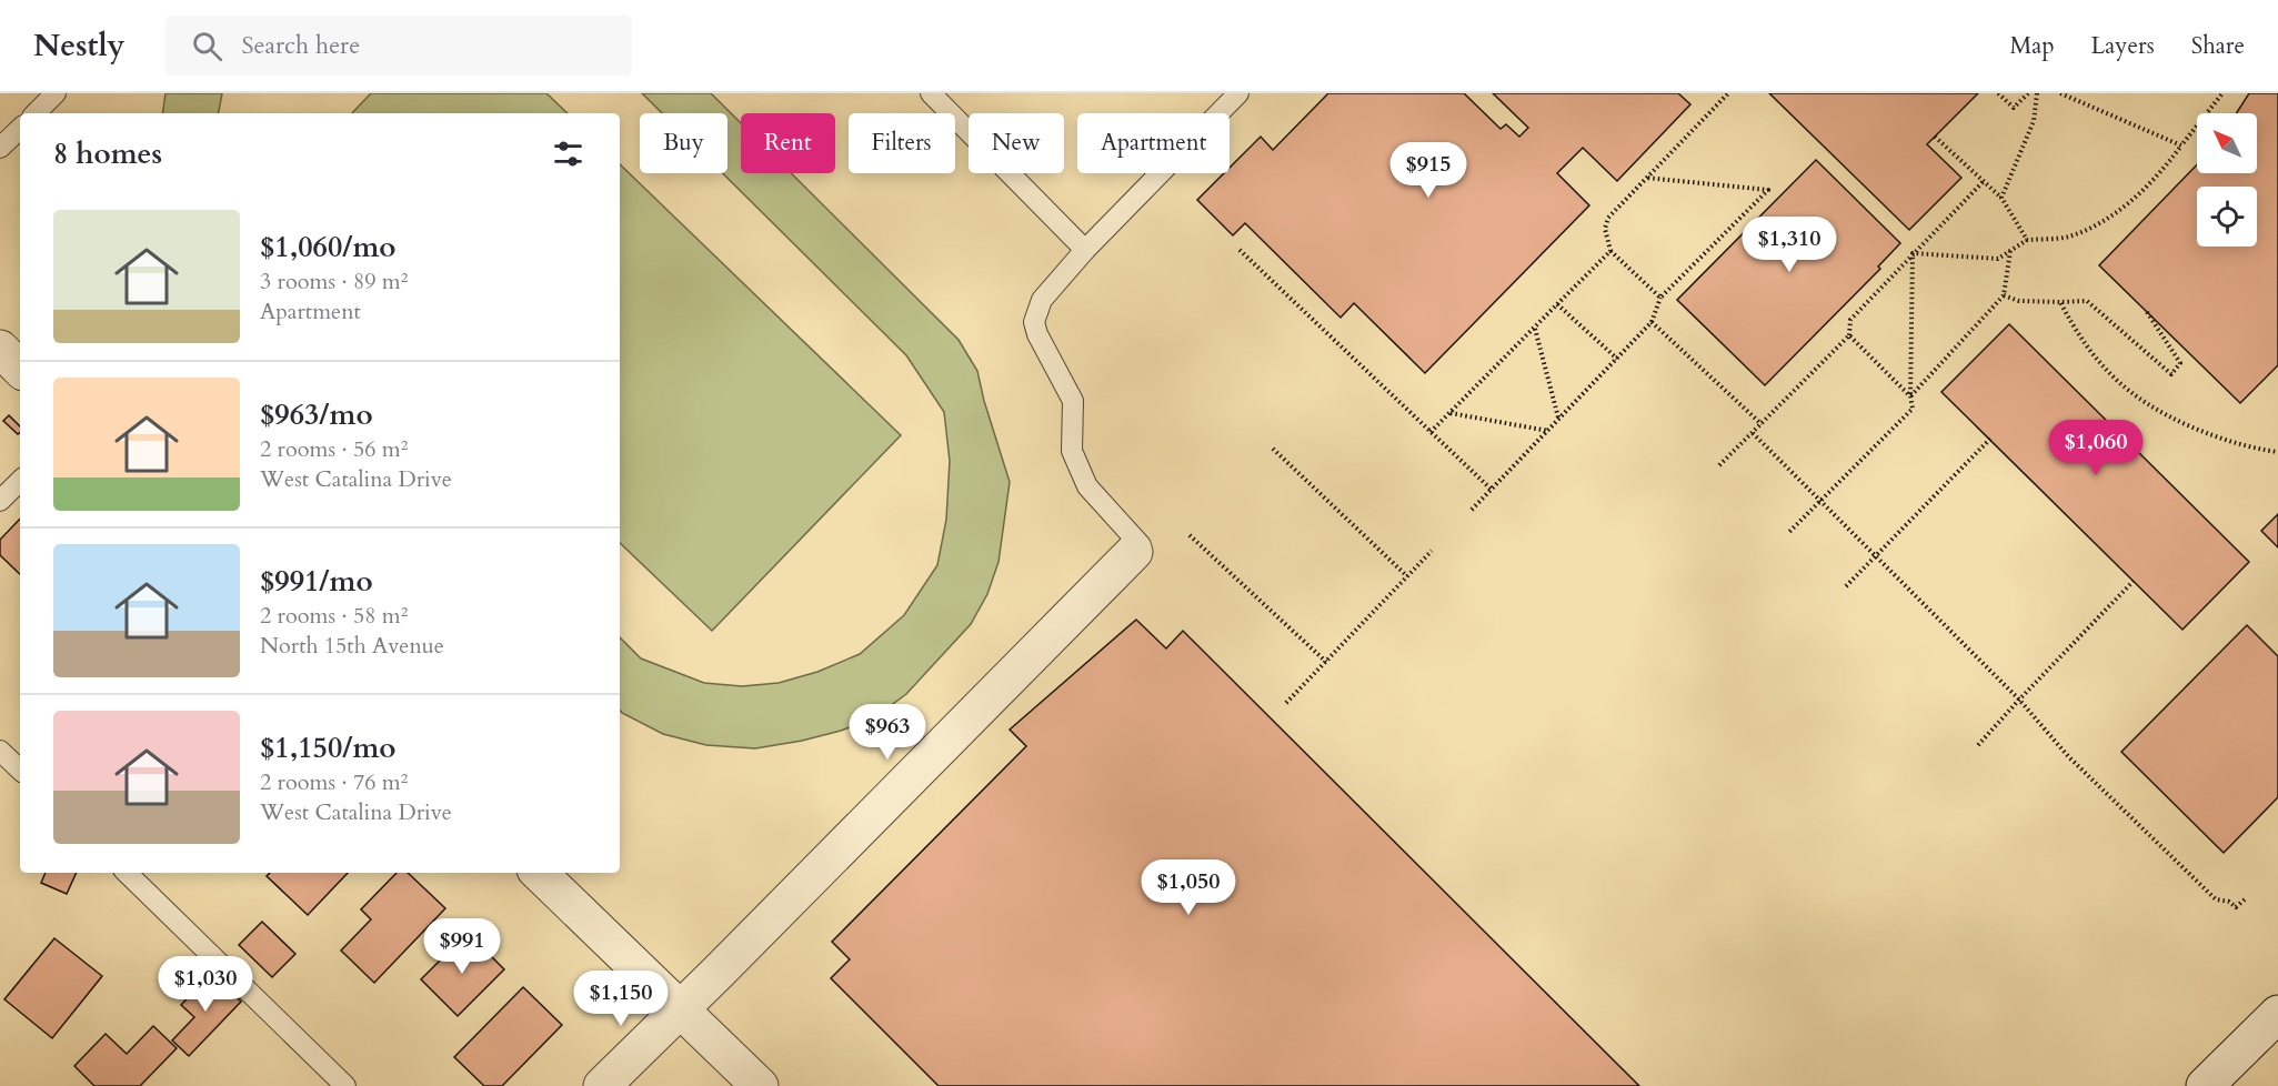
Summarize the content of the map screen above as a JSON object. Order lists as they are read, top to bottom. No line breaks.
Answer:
{"north":"top left","page":{"header":"Nestly","search":"Search here","nav":["Map","Layers","Share"],"chip":["Buy","Rent","Filters","New","Apartment"],"heading":"8 homes","price":["$915","$1,310","$1,060","$963","$1,050","$991","$1,030","$1,150"],"list":[{"name":"$1,060/mo","note":"3 rooms · 89 m² · Apartment"},{"name":"$963/mo","note":"2 rooms · 56 m² · West Catalina Drive"},{"name":"$991/mo","note":"2 rooms · 58 m² · North 15th Avenue"},{"name":"$1,150/mo","note":"2 rooms · 76 m² · West Catalina Drive"}]}}
